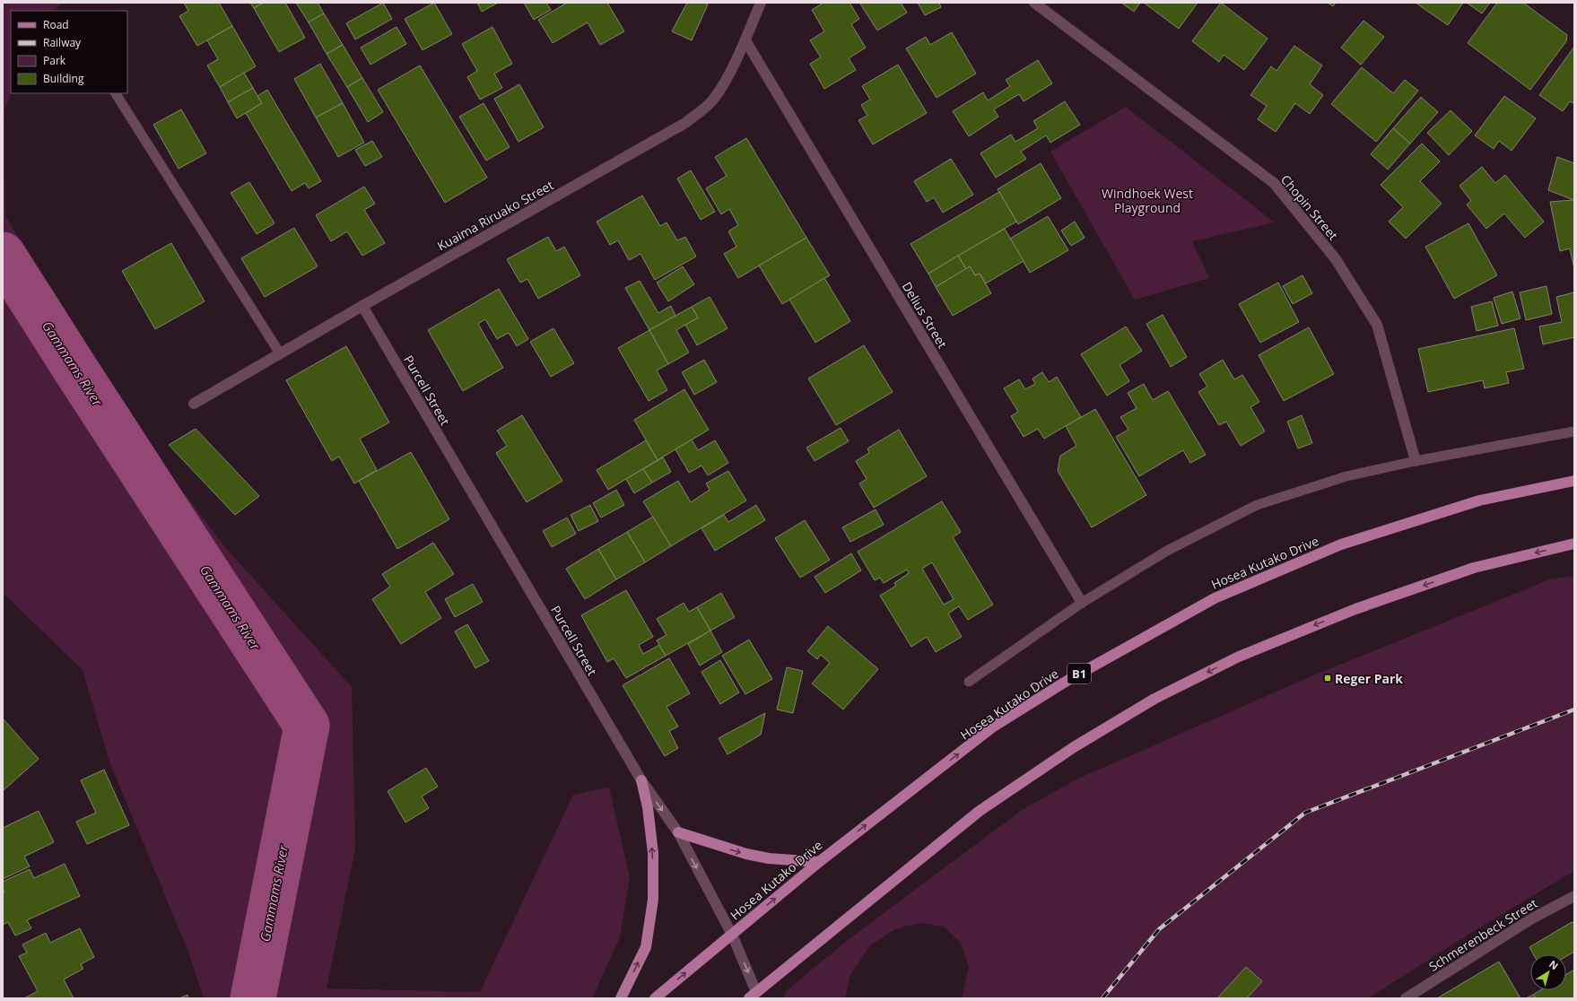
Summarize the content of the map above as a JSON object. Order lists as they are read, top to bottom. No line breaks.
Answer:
{"streets":{"main road":["Hosea Kutako Drive","B1"],"street":["Chopin Street","Kuaima Riruako Street","Delius Street","Purcell Street","Schmerenbeck Street"]},"crossings":[["Kuaima Riruako Street","Delius Street"],["Kuaima Riruako Street","Purcell Street"],["Purcell Street","Hosea Kutako Drive"]],"water":["Gammams River"],"parks":["Windhoek West Playground"],"places":{"transit":["Reger Park"]},"legend":["Road","Railway","Park","Building"],"north":"top right"}
